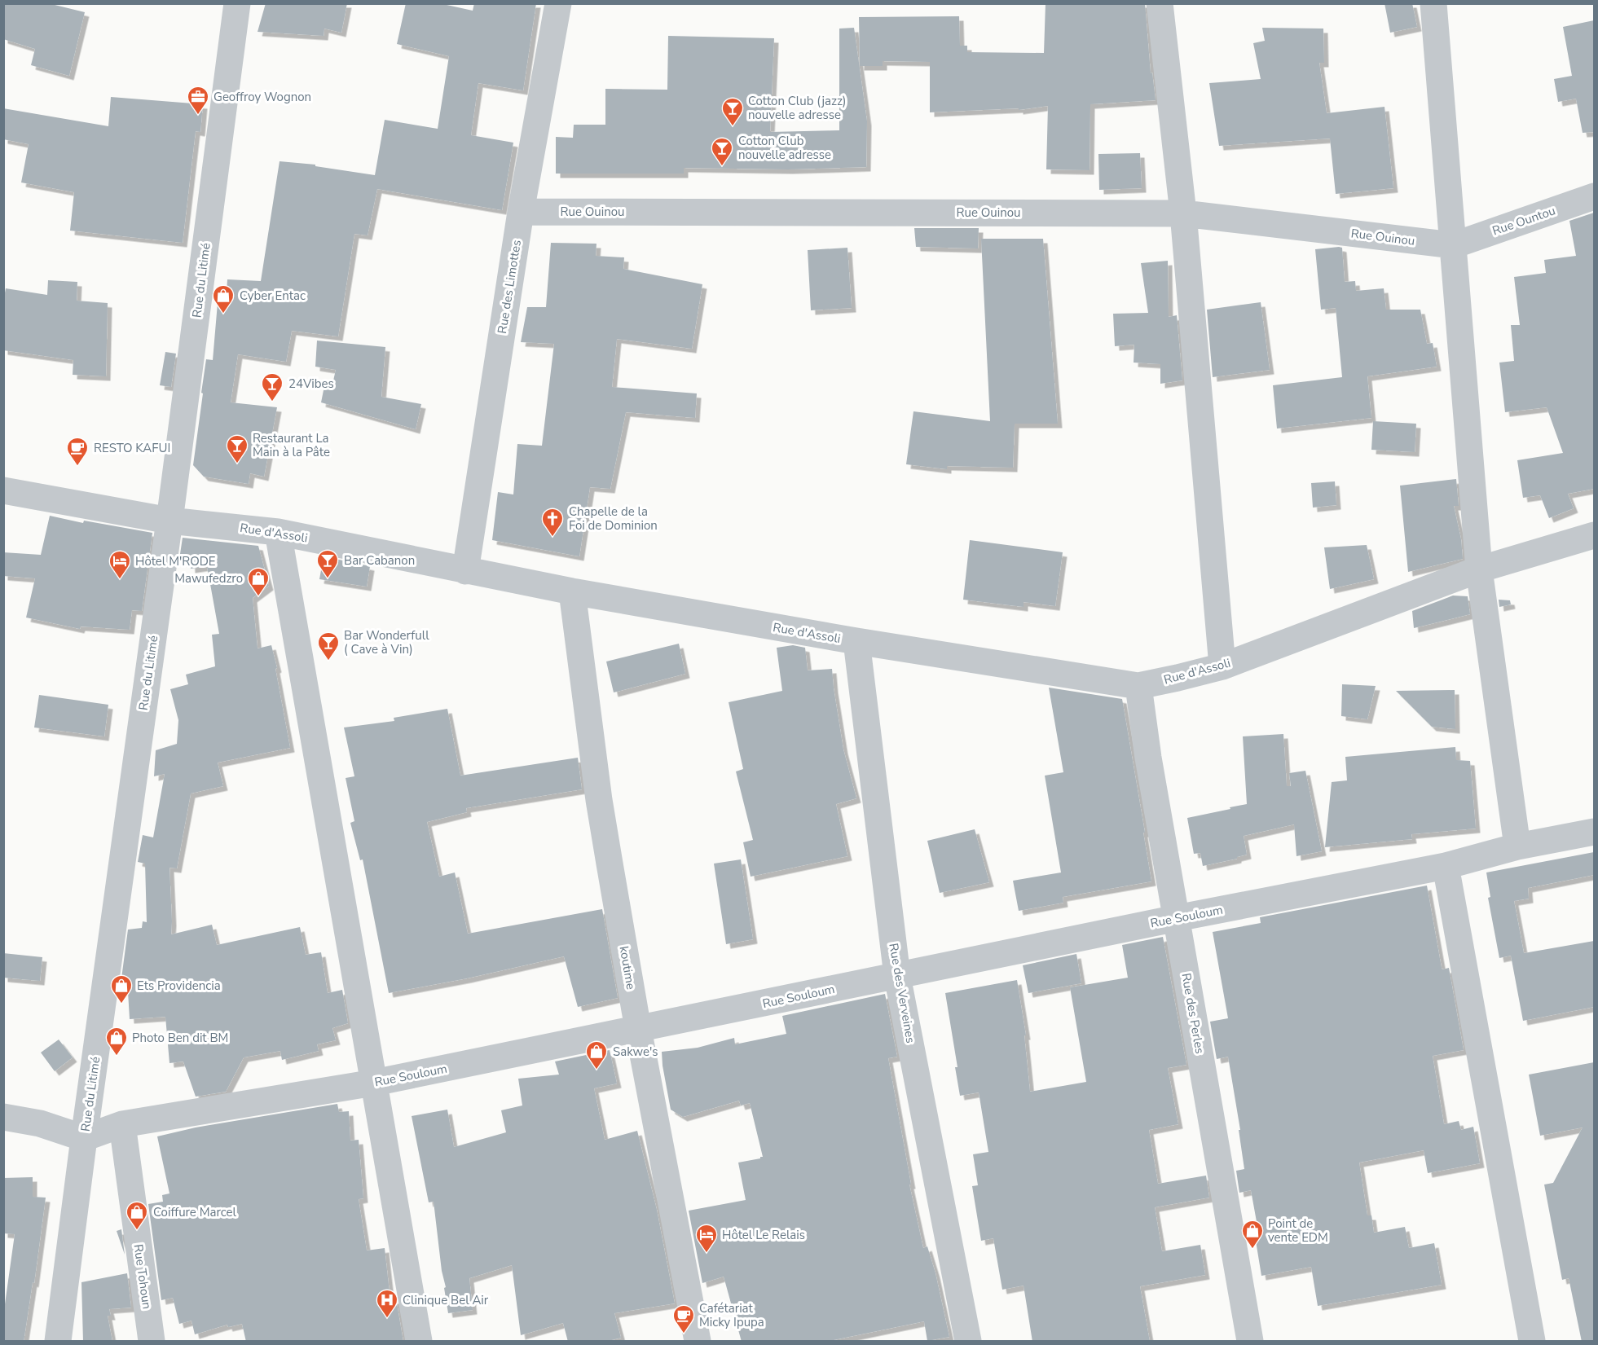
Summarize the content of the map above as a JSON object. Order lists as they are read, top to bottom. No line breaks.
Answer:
{"streets":{"street":["Rue Ouinou","Rue Ountou","Rue du Litimé","Rue des Limottes","Rue d'Assoli","Rue Souloum","koutime","Rue des Verveines","Rue des Perles","Rue Tohoun"]},"crossings":[["Rue Ouinou","Rue Ountou"],["Rue Ouinou","Rue des Limottes"],["Rue du Litimé","Rue d'Assoli"],["Rue du Litimé","Rue Souloum"],["Rue des Limottes","Rue d'Assoli"],["Rue d'Assoli","koutime"],["Rue d'Assoli","Rue des Verveines"],["Rue d'Assoli","Rue des Perles"],["Rue Souloum","koutime"],["Rue Souloum","Rue des Verveines"],["Rue Souloum","Rue des Perles"],["Rue Souloum","Rue Tohoun"]],"places":{"office":["Geoffroy Wognon"],"bar":["Cotton Club (jazz) nouvelle adresse","Cotton Club nouvelle adresse","24Vibes","Restaurant La Main à la Pâte","Bar Cabanon","Bar Wonderfull ( Cave à Vin)"],"shop":["Cyber Entac","Mawufedzro","Ets Providencia","Photo Ben dit BM","Sakwe's","Coiffure Marcel","Point de vente EDM"],"cafe":["RESTO KAFUI","Cafétariat Micky Ipupa"],"church":["Chapelle de la Foi de Dominion"],"hotel":["Hôtel M'RODE","Hôtel Le Relais"],"hospital":["Clinique Bel Air"]}}
